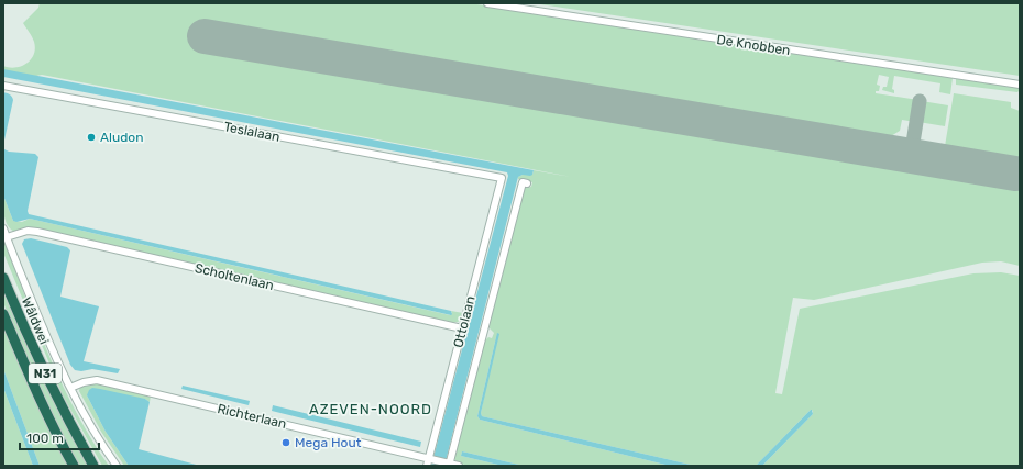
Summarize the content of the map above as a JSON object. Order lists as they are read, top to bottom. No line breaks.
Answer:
{"streets":{"highway":["Wâldwei","N31"],"street":["De Knobben","Teslalaan","Scholtenlaan","Ottolaan","Richterlaan"]},"crossings":[["Teslalaan","Ottolaan"],["Scholtenlaan","Ottolaan"],["Ottolaan","Richterlaan"]],"districts":["AZEVEN-NOORD"],"places":["Aludon","Mega Hout"],"scale_bar":"100 m"}
